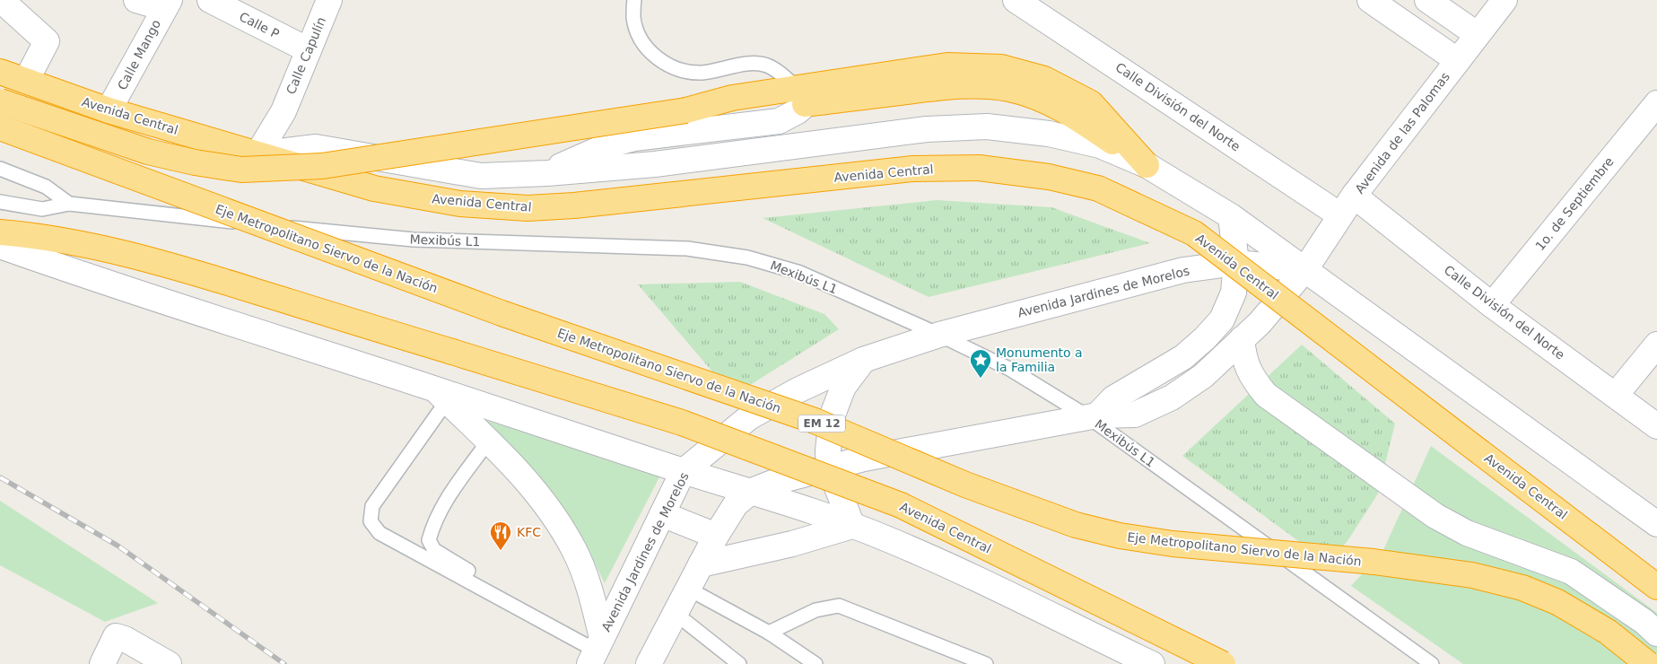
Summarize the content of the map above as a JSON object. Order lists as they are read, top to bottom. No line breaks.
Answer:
{"streets":{"highway":["Avenida Central","Eje Metropolitano Siervo de la Nación","EM 12"],"main road":["Calle P","Calle Mango","Calle Capulín","Calle División del Norte","Avenida de las Palomas","1o. de Septiembre","Avenida Jardines de Morelos"],"lane":["Mexibús L1"]},"crossings":[["Calle P","Calle Capulín"],["Calle Mango","Avenida Central"],["Calle Capulín","Avenida Central"],["Calle División del Norte","Avenida de las Palomas"],["Calle División del Norte","1o. de Septiembre"],["Avenida de las Palomas","Avenida Jardines de Morelos"],["Mexibús L1","Avenida Jardines de Morelos"]],"places":{"place":["Monumento a la Familia"],"restaurant":["KFC"]}}
